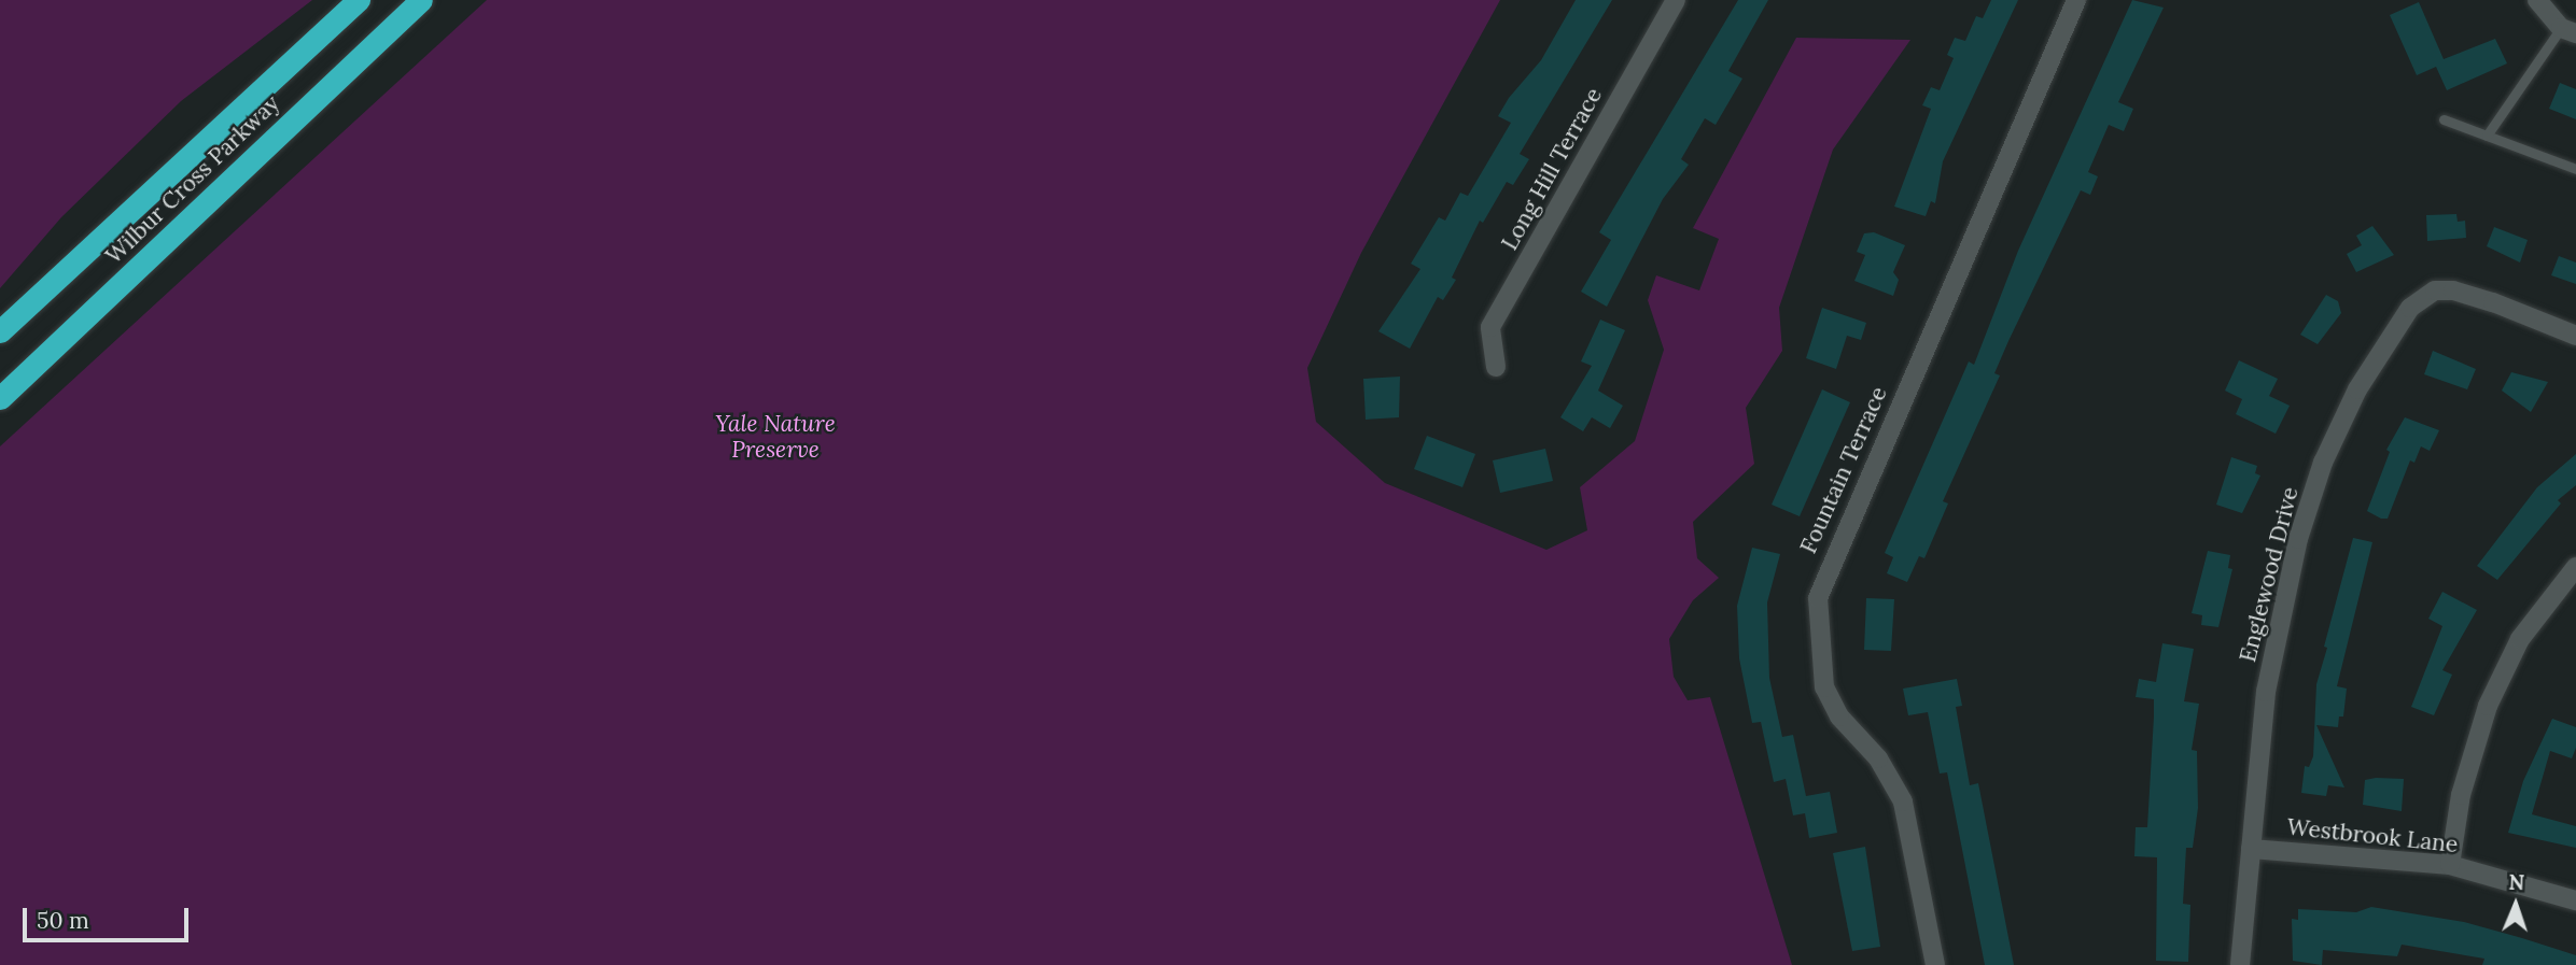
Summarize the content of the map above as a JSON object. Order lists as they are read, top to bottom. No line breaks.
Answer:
{"streets":{"highway":["Wilbur Cross Parkway"],"street":["Long Hill Terrace","Fountain Terrace","Englewood Drive","Westbrook Lane"]},"crossings":[["Englewood Drive","Westbrook Lane"]],"parks":["Yale Nature Preserve"],"scale_bar":"50 m","north":"top"}
